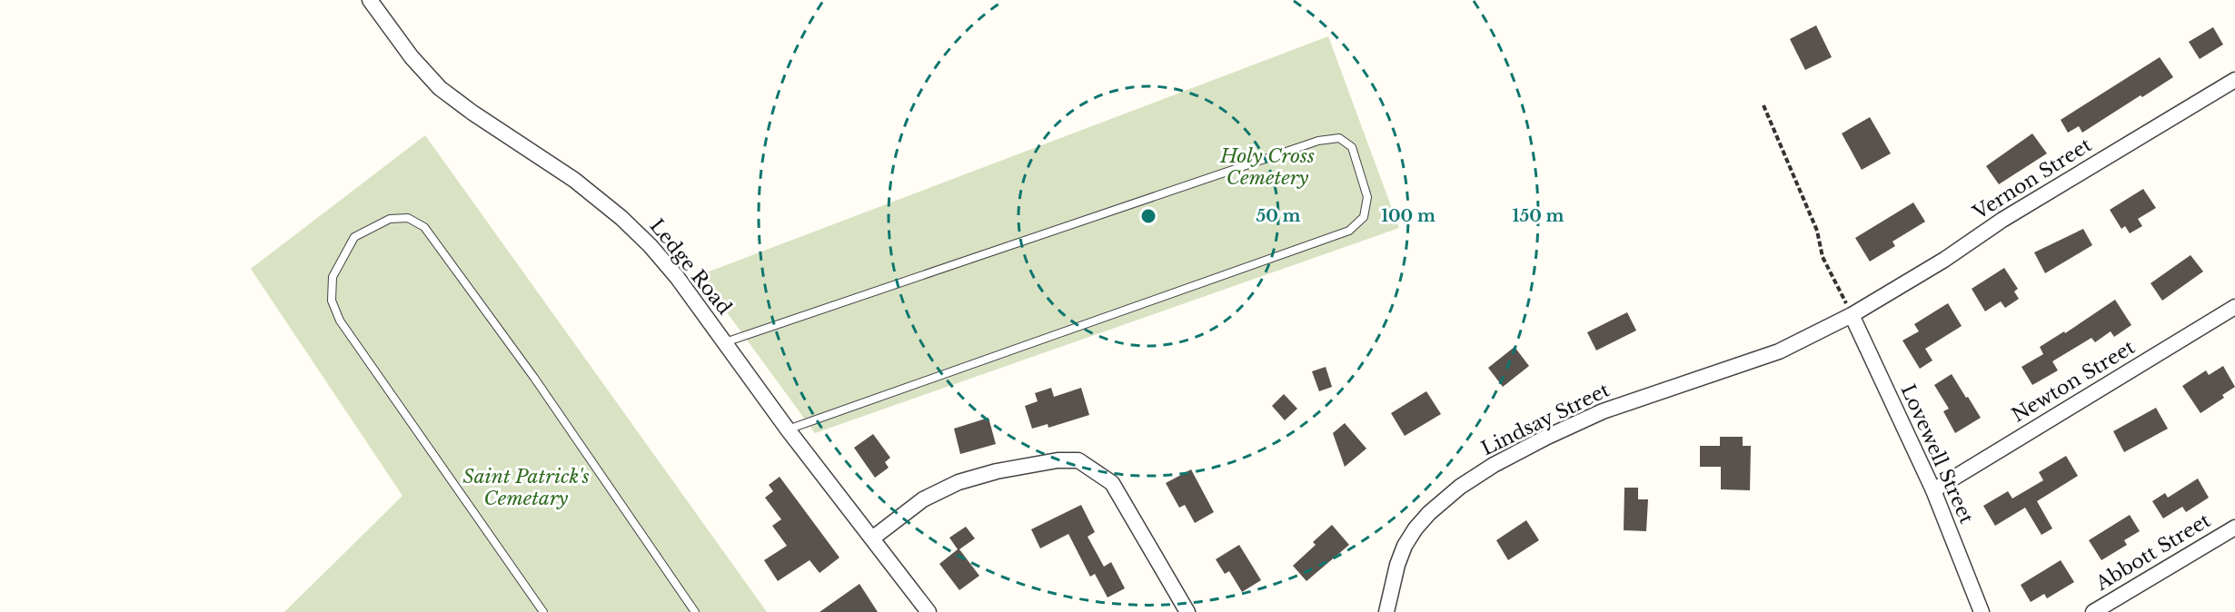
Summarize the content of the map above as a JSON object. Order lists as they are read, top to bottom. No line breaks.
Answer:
{"streets":{"street":["Vernon Street","Ledge Road","Newton Street","Lindsay Street","Lovewell Street","Abbott Street"]},"crossings":[["Vernon Street","Lindsay Street"],["Vernon Street","Lovewell Street"],["Newton Street","Lovewell Street"],["Lindsay Street","Lovewell Street"]],"parks":["Holy Cross Cemetery","Saint Patrick's Cemetary"],"rings":["50 m","100 m","150 m"]}
